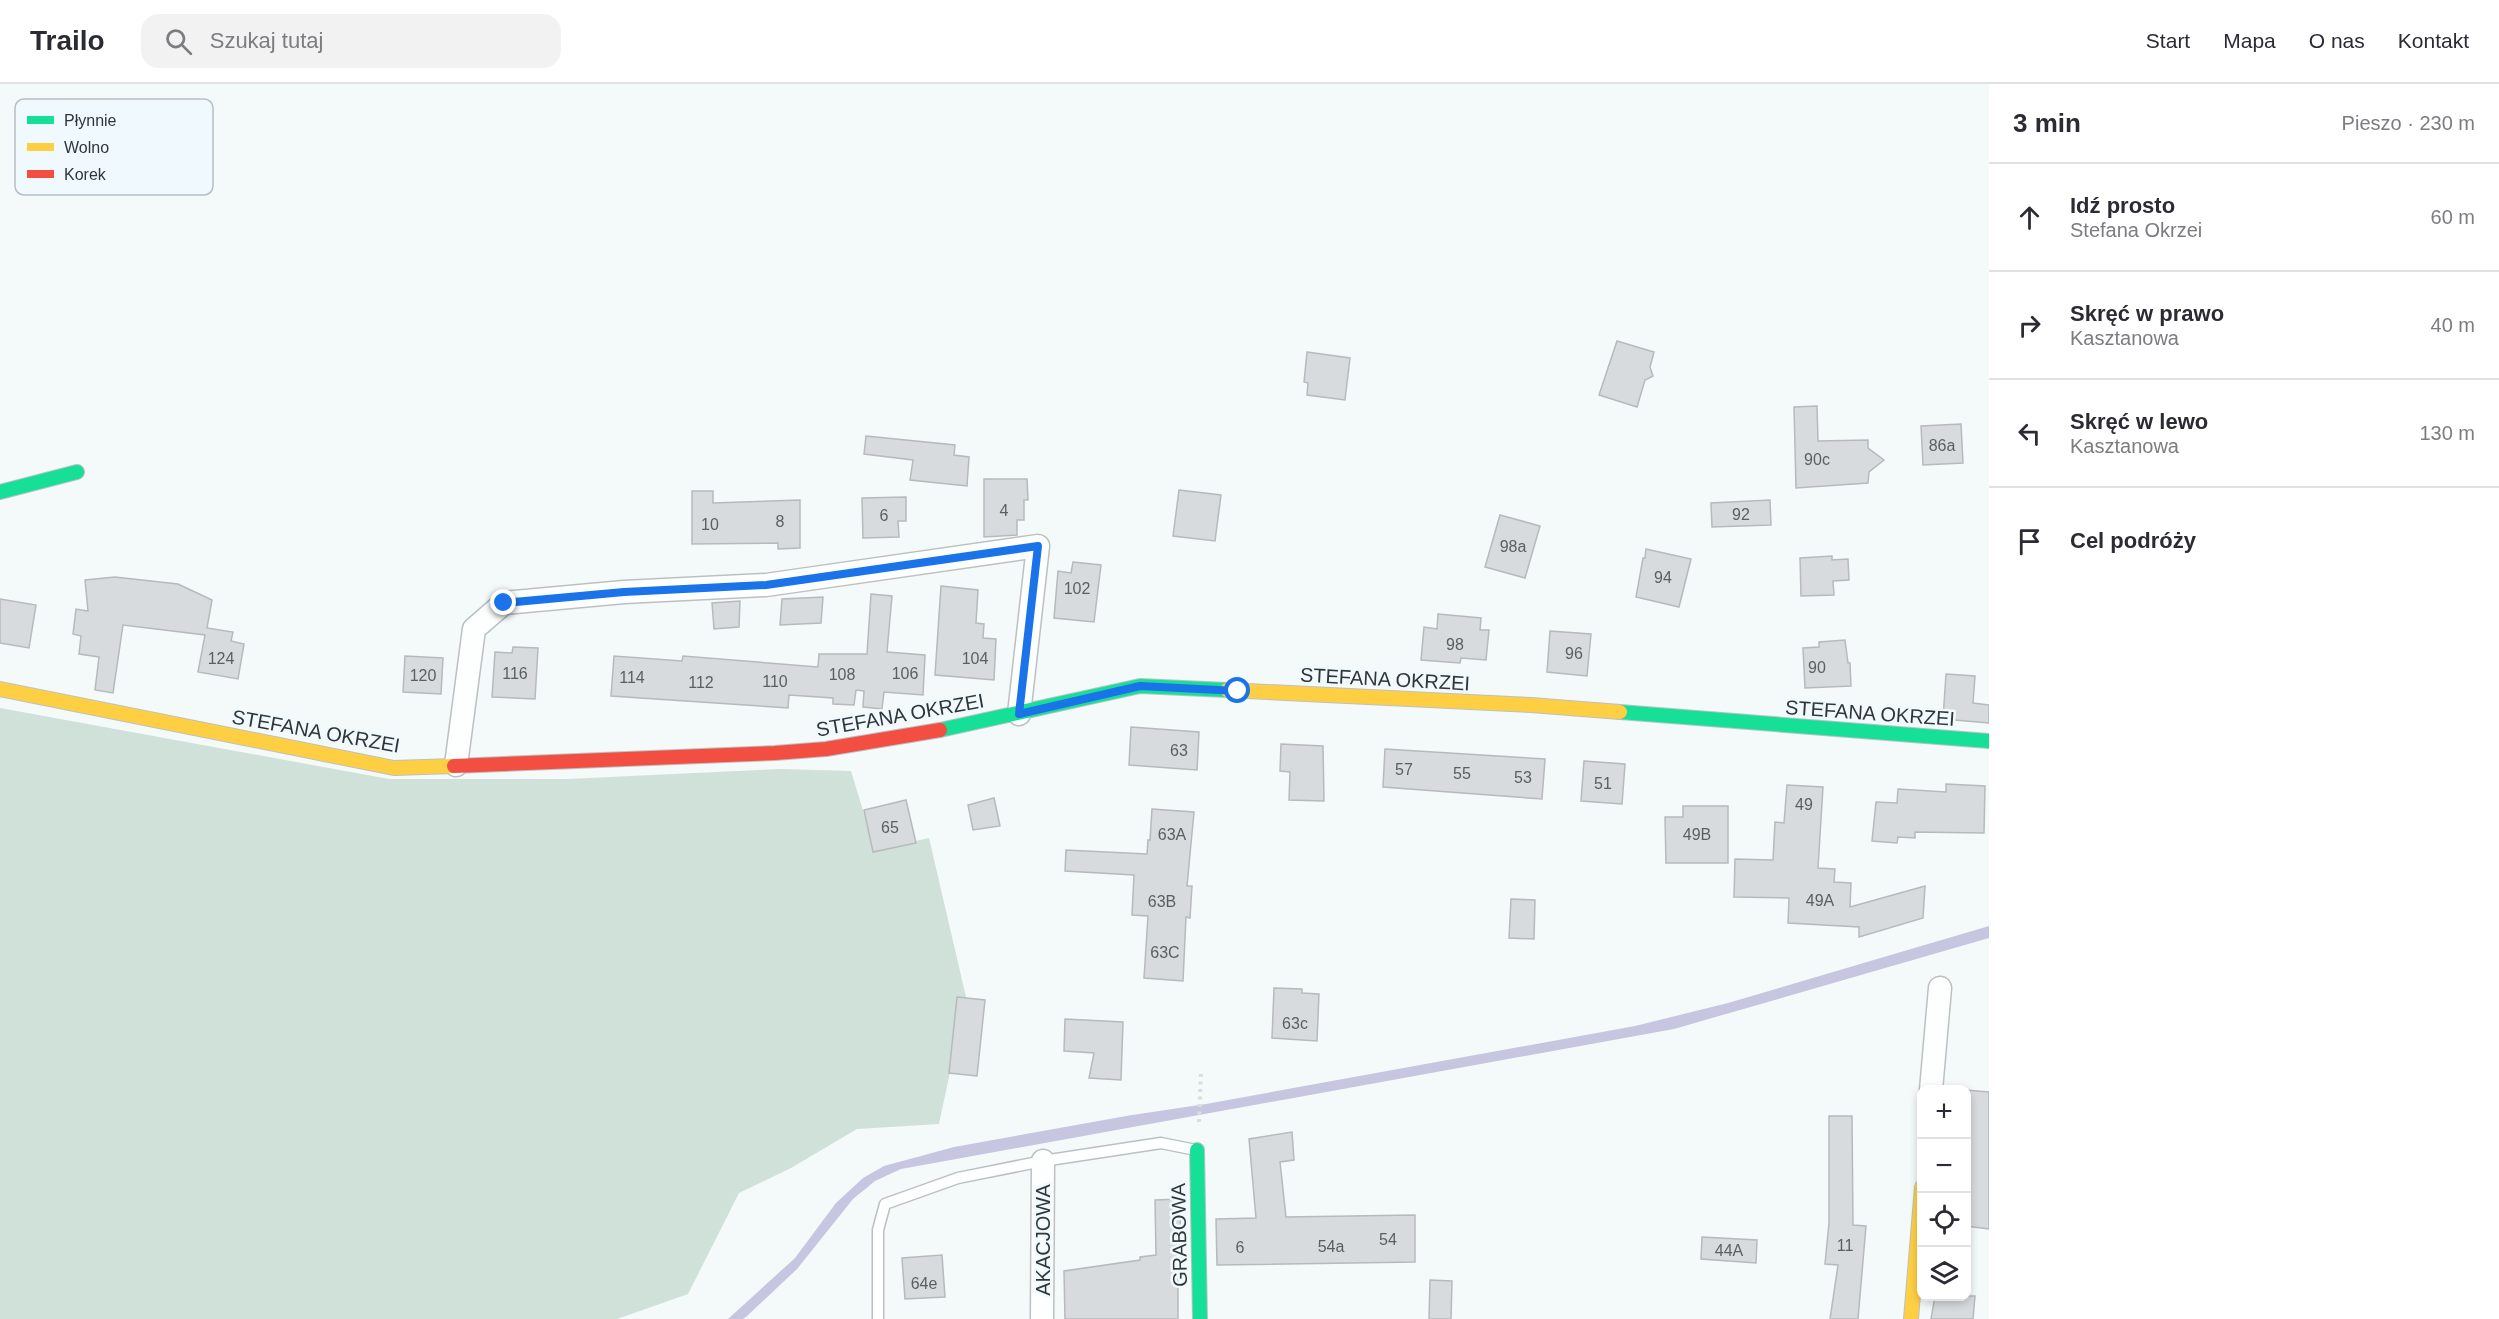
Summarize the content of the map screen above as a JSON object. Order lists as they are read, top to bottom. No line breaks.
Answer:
{"streets":{"street":["STEFANA OKRZEI","GRABOWA","AKACJOWA"]},"house_numbers":["86a","90c","4","92","6","8","10","98a","94","102","98","96","124","104","90","116","106","108","120","114","110","112","63","57","55","53","51","49","65","63A","49B","49A","63B","63C","63c","54","11","54a","6","44A","64e"],"legend":["Płynnie","Wolno","Korek"],"page":{"header":"Trailo","search":"Szukaj tutaj","nav":["Start","Mapa","O nas","Kontakt"],"heading":["3 min","Pieszo · 230 m"],"list":[["Idź prosto","Stefana Okrzei","60 m"],["Skręć w prawo","Kasztanowa","40 m"],["Skręć w lewo","Kasztanowa","130 m"],"Cel podróży"],"map_buttons":["+","−"]}}
